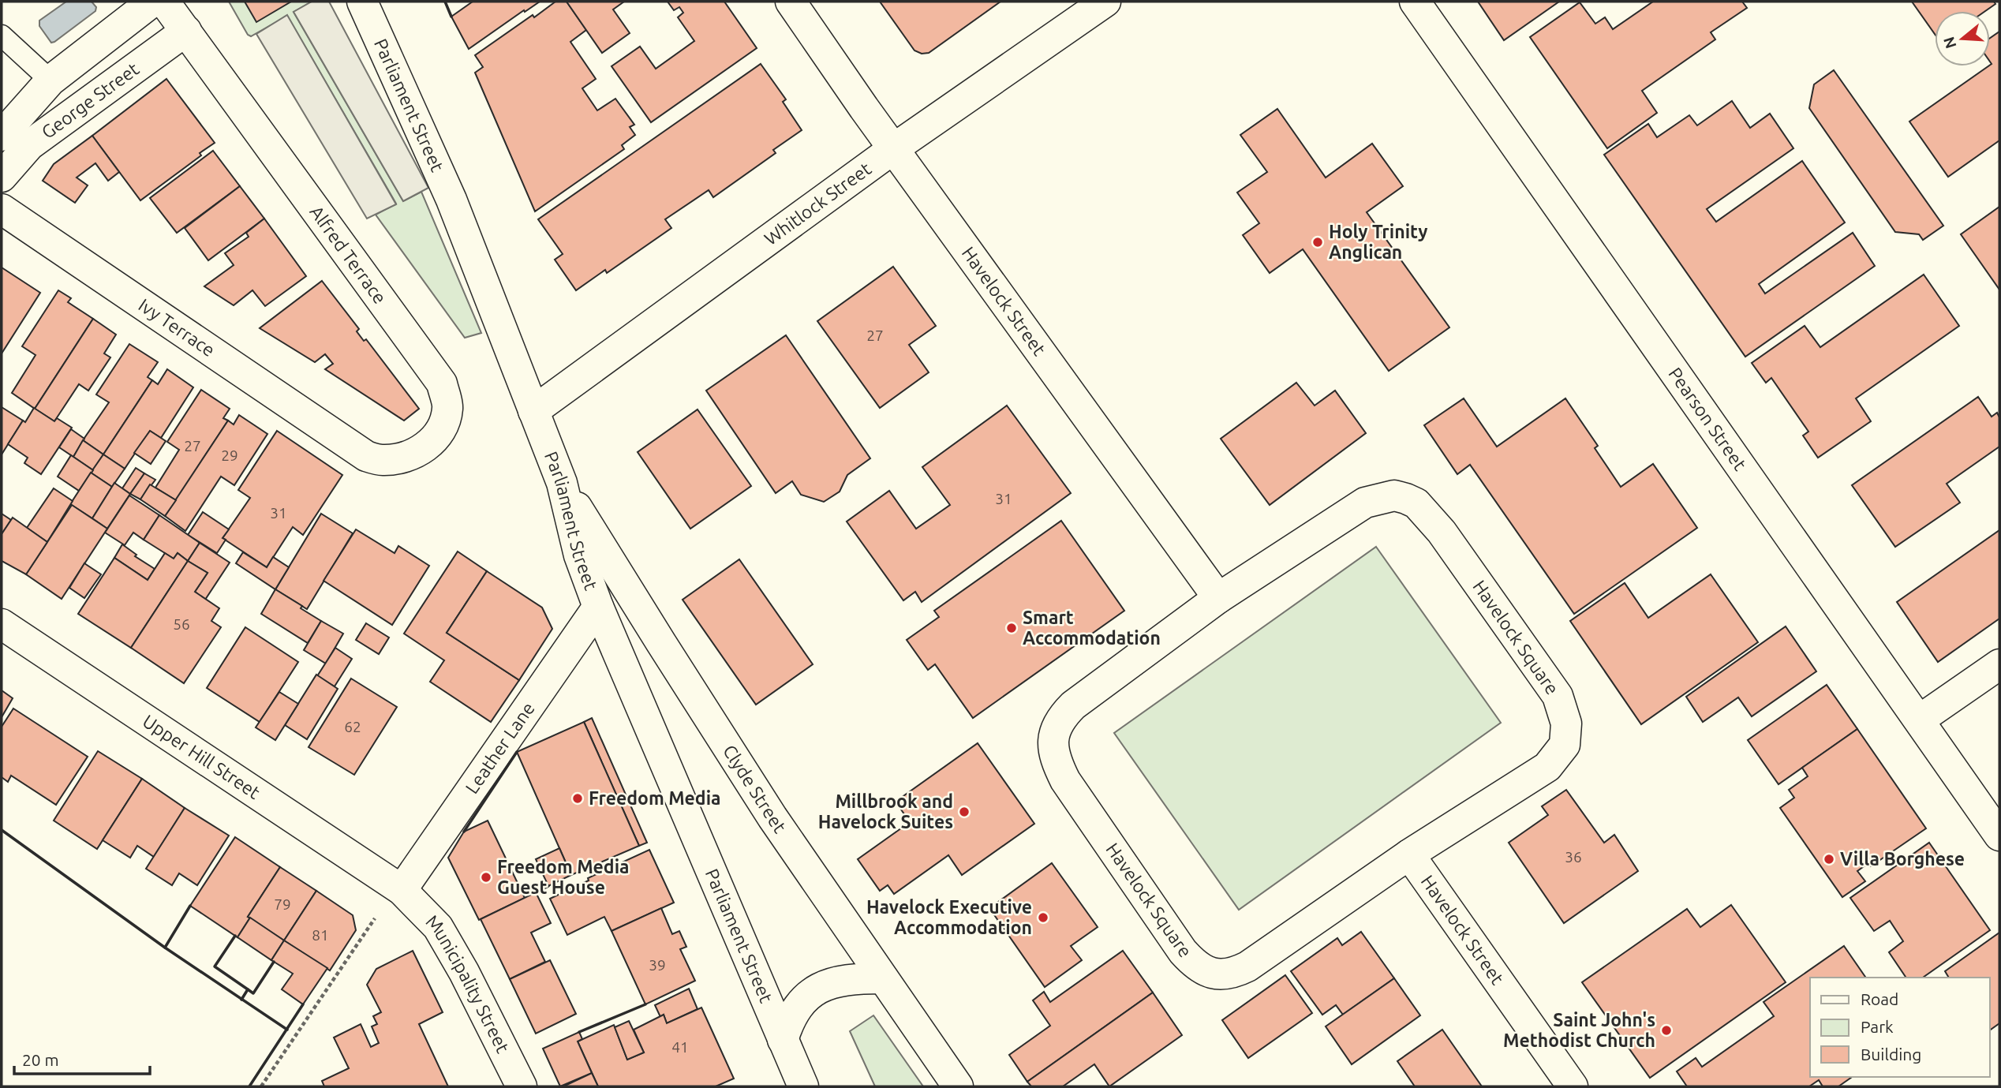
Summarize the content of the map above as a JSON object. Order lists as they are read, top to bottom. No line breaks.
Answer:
{"streets":{"street":["George Street","Parliament Street","Whitlock Street","Alfred Terrace","Havelock Street","Ivy Terrace","Pearson Street","Havelock Square","Leather Lane","Upper Hill Street","Clyde Street","Municipality Street"]},"crossings":[["George Street","Alfred Terrace"],["Parliament Street","Whitlock Street"],["Parliament Street","Leather Lane"],["Parliament Street","Clyde Street"],["Whitlock Street","Havelock Street"],["Alfred Terrace","Ivy Terrace"],["Havelock Street","Havelock Square"],["Leather Lane","Upper Hill Street"],["Leather Lane","Municipality Street"],["Upper Hill Street","Municipality Street"]],"places":["Holy Trinity Anglican","Smart Accommodation","Freedom Media","Millbrook and Havelock Suites","Villa Borghese","Freedom Media Guest House","Havelock Executive Accommodation","Saint John's Methodist Church"],"house_numbers":["27","27","29","31","31","56","62","36","79","81","39","41"],"legend":["Road","Park","Building"],"scale_bar":"20 m","north":"left"}
